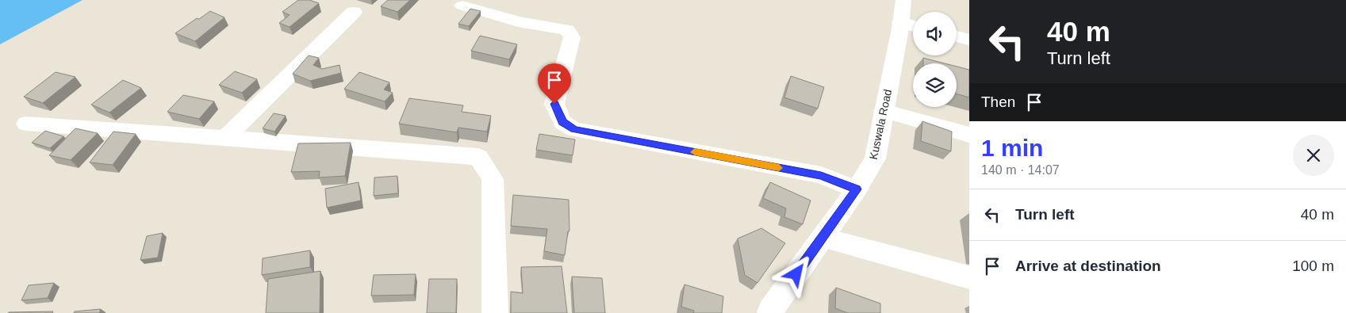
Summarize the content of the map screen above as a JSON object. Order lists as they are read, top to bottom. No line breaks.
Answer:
{"streets":{"street":["Kuswala Road"]},"page":{"turn":["40 m","Turn left"],"then":"Then","heading":["1 min","140 m · 14:07"],"list":[{"name":"Turn left","value":"40 m"},{"name":"Arrive at destination","value":"100 m"}]}}
